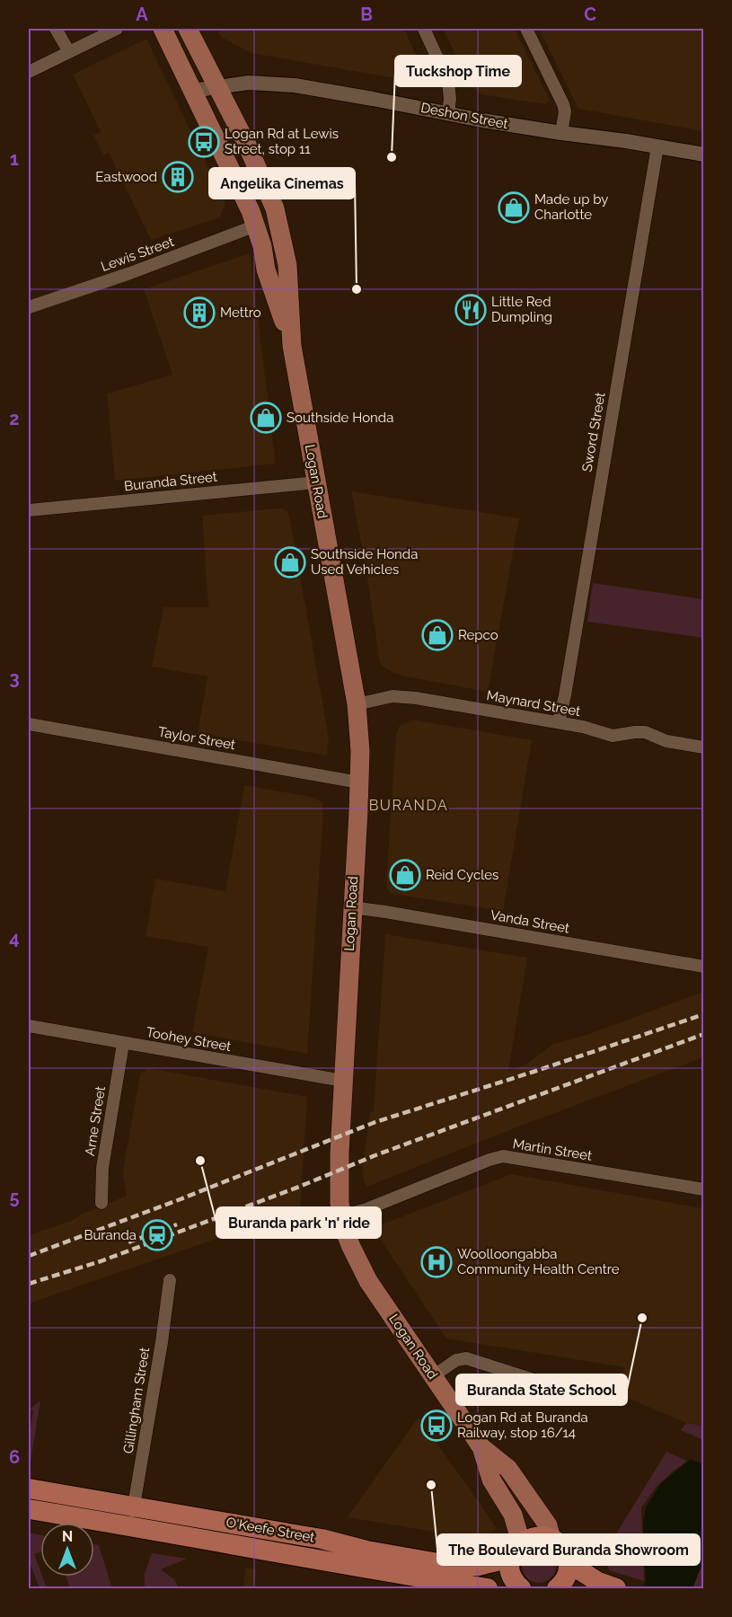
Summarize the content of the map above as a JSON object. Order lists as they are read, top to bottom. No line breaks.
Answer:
{"streets":{"highway":["O'Keefe Street"],"main road":["Logan Road"],"street":["Deshon Street","Lewis Street","Sword Street","Buranda Street","Maynard Street","Taylor Street","Vanda Street","Toohey Street","Arne Street","Martin Street","Gillingham Street"]},"crossings":[["Deshon Street","Sword Street"],["Deshon Street","Logan Road"],["Lewis Street","Logan Road"],["Sword Street","Maynard Street"],["Buranda Street","Logan Road"],["Logan Road","Maynard Street"],["Logan Road","Taylor Street"],["Logan Road","Vanda Street"],["Logan Road","Toohey Street"],["Logan Road","Martin Street"],["Logan Road","O'Keefe Street"],["Toohey Street","Arne Street"],["Gillingham Street","O'Keefe Street"]],"districts":["BURANDA"],"places":{"bus stop":["Logan Rd at Lewis Street, stop 11","Logan Rd at Buranda Railway, stop 16/14"],"other":["Tuckshop Time","Angelika Cinemas","Buranda park 'n' ride","Buranda State School","The Boulevard Buranda Showroom"],"building":["Eastwood","Mettro"],"shop":["Made up by Charlotte","Southside Honda","Southside Honda Used Vehicles","Repco","Reid Cycles"],"restaurant":["Little Red Dumpling"],"station":["Buranda"],"hospital":["Woolloongabba Community Health Centre"]},"north":"top","grid":{"columns":["A","B","C"],"rows":["1","2","3","4","5","6"]}}
